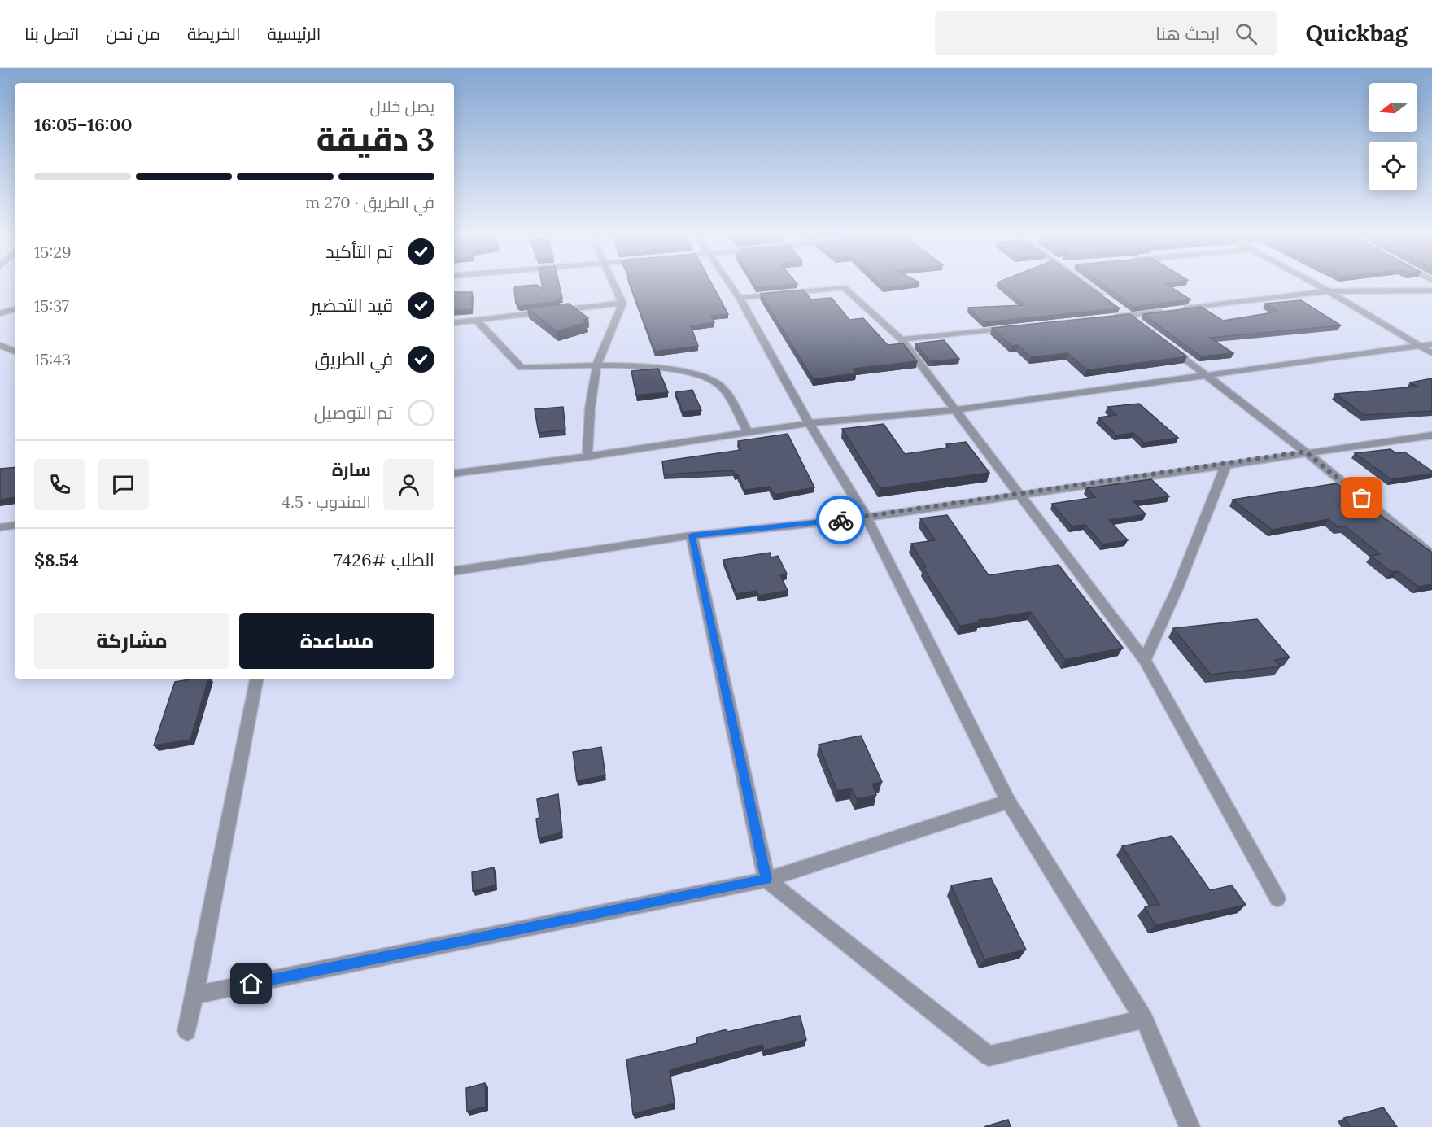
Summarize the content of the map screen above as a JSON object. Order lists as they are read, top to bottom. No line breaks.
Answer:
{"north":"left","page":{"header":"Quickbag","search":"ابحث هنا","nav":["الرئيسية","الخريطة","من نحن","اتصل بنا"],"heading":["3 دقيقة","يصل خلال","16:00–16:05"],"panel":["سارة","المندوب · 4.5","الطلب #7426","$8.54"],"bar":"في الطريق · 270 m","list":[["تم التأكيد","15:29"],["قيد التحضير","15:37"],["في الطريق","15:43"],"تم التوصيل"],"buttons":["مساعدة","مشاركة"]}}
